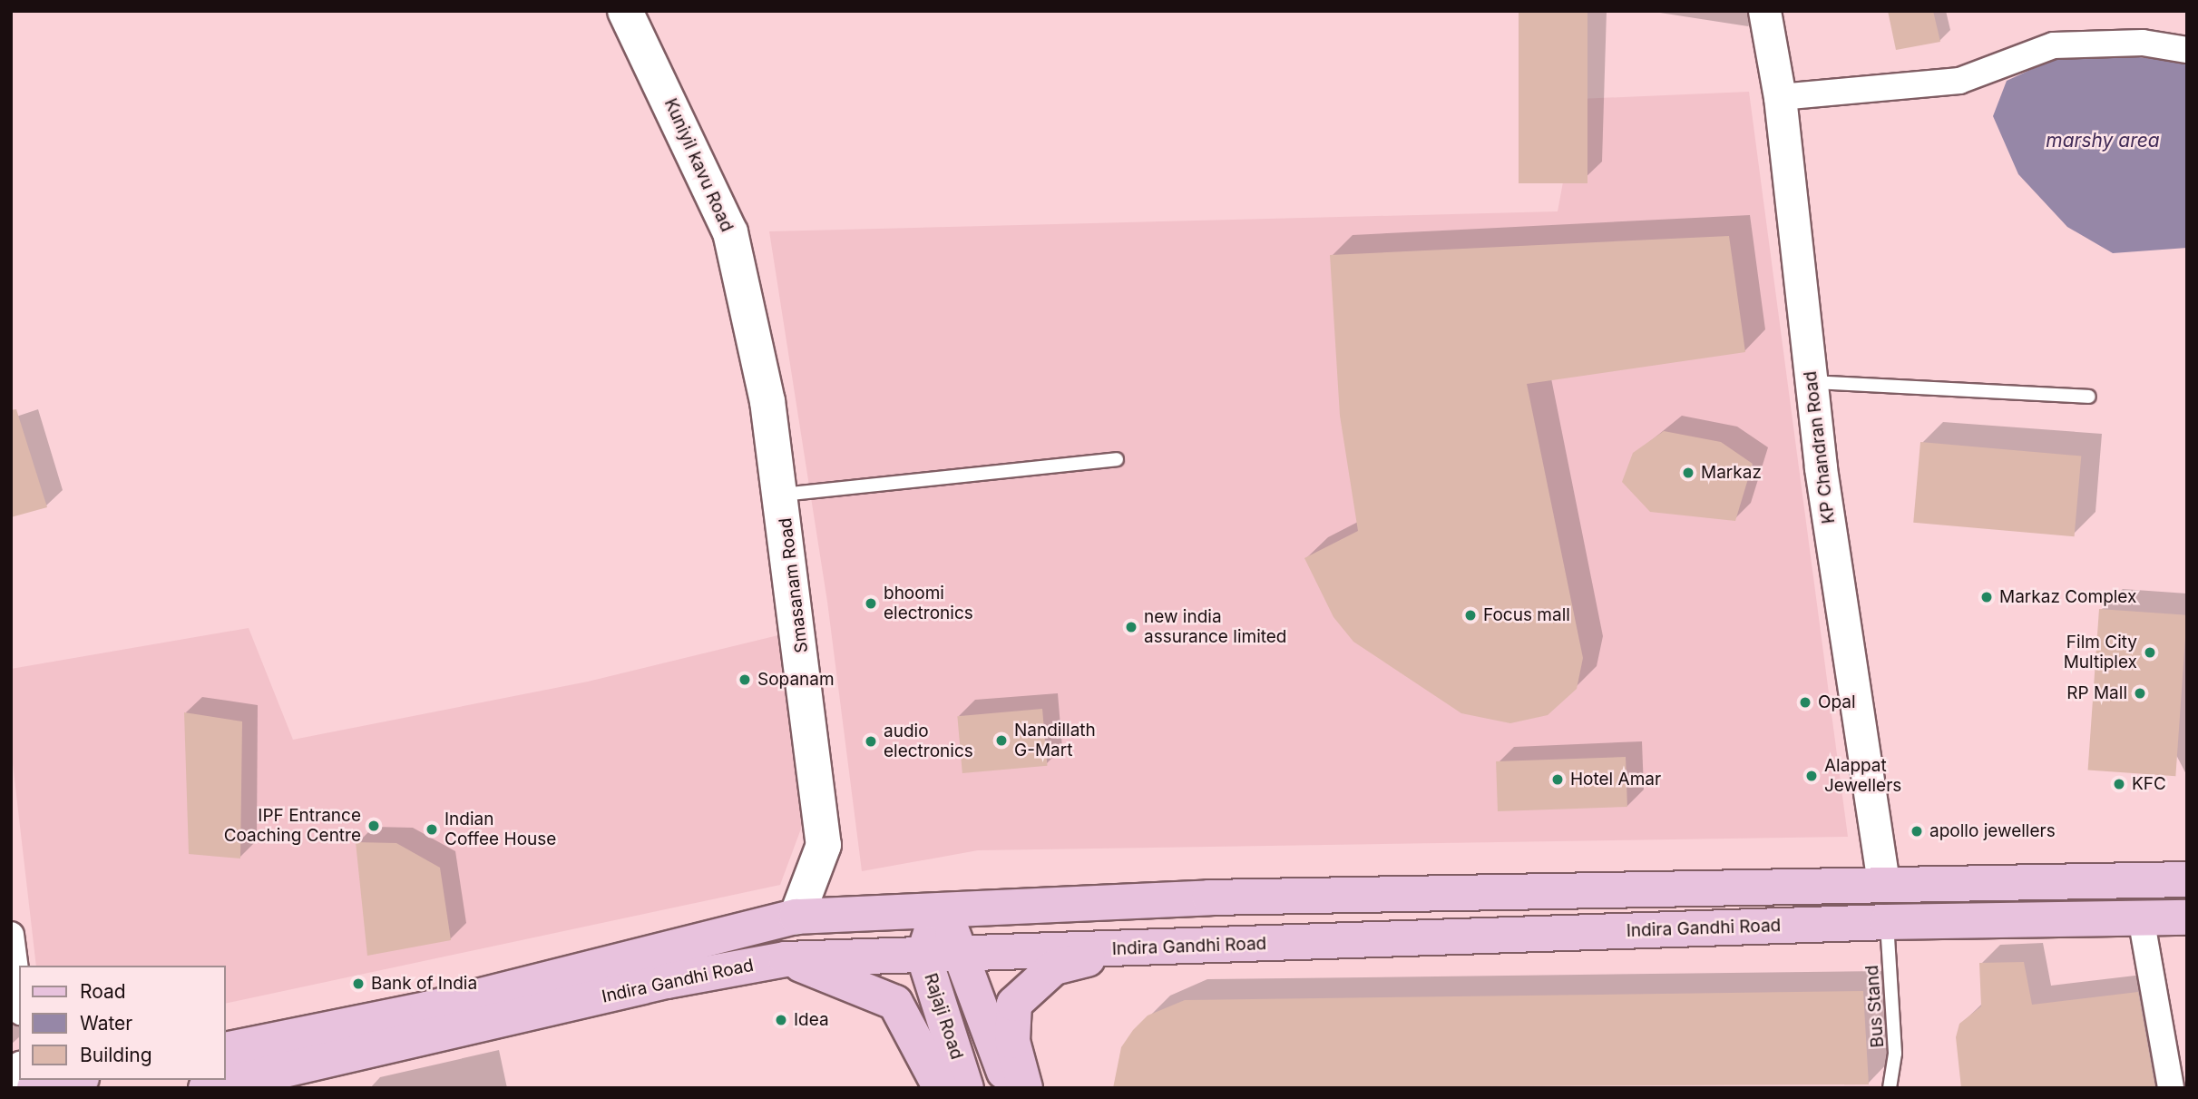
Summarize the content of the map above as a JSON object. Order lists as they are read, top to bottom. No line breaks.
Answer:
{"streets":{"main road":["Kuniyil kavu Road","Smasanam Road","Indira Gandhi Road","Rajaji Road"],"street":["KP Chandran Road"],"lane":["Bus Stand"]},"crossings":[["Kuniyil kavu Road","Smasanam Road"],["KP Chandran Road","Indira Gandhi Road"],["Smasanam Road","Indira Gandhi Road"],["Indira Gandhi Road","Bus Stand"],["Indira Gandhi Road","Rajaji Road"]],"water":["marshy area"],"places":["Markaz","Markaz Complex","bhoomi electronics","Focus mall","new india assurance limited","Film City Multiplex","Sopanam","RP Mall","Opal","Nandillath G-Mart","audio electronics","Alappat Jewellers","Hotel Amar","KFC","IPF Entrance Coaching Centre","Indian Coffee House","apollo jewellers","Bank of India","Idea"],"legend":["Road","Water","Building"]}
